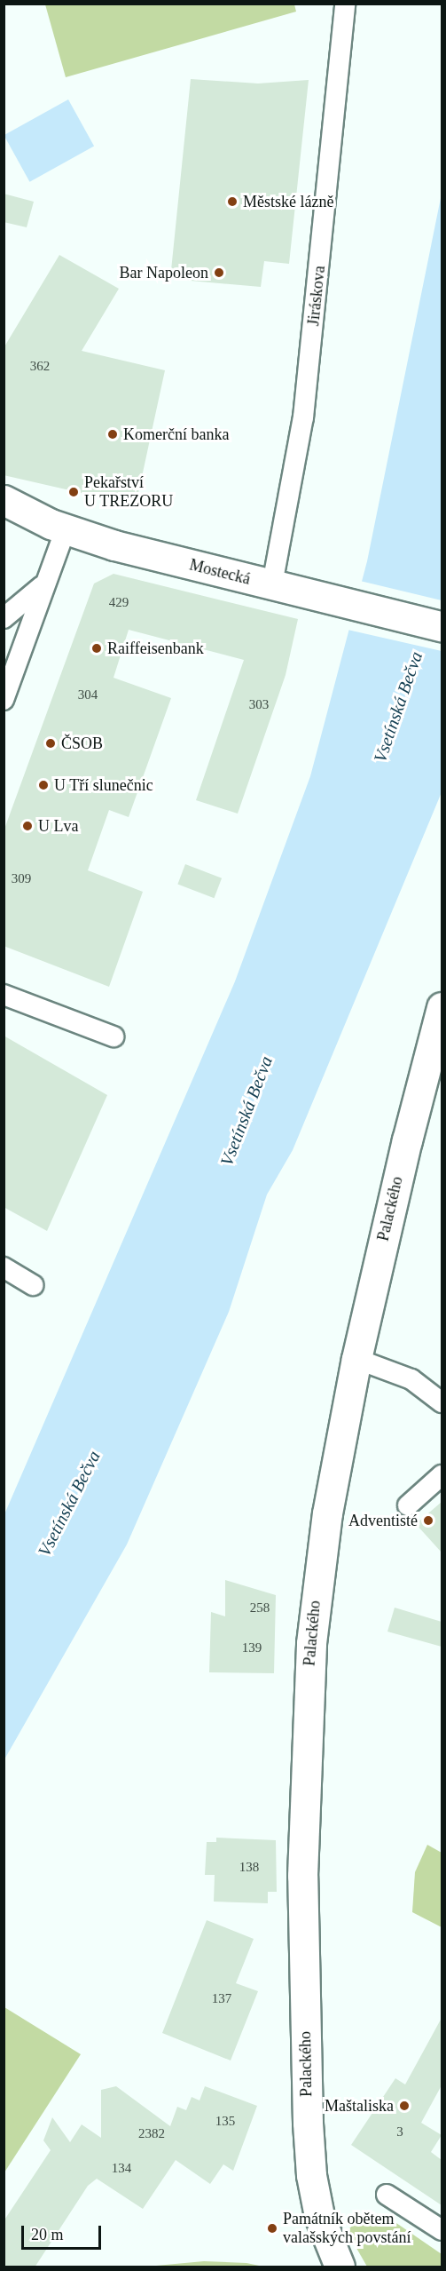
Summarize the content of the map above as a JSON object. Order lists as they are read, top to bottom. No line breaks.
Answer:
{"streets":{"street":["Jiráskova","Mostecká","Palackého"]},"crossings":[["Jiráskova","Mostecká"]],"water":["Vsetínská Bečva"],"places":["Městské lázně","Bar Napoleon","Komerční banka","Pekařství U TREZORU","Raiffeisenbank","ČSOB","U Tří slunečnic","U Lva","Adventisté","Maštaliska","Památník obětem valašských povstání"],"house_numbers":["362","429","304","303","309","258","139","138","137","135","3","2382","134"],"scale_bar":"20 m"}
